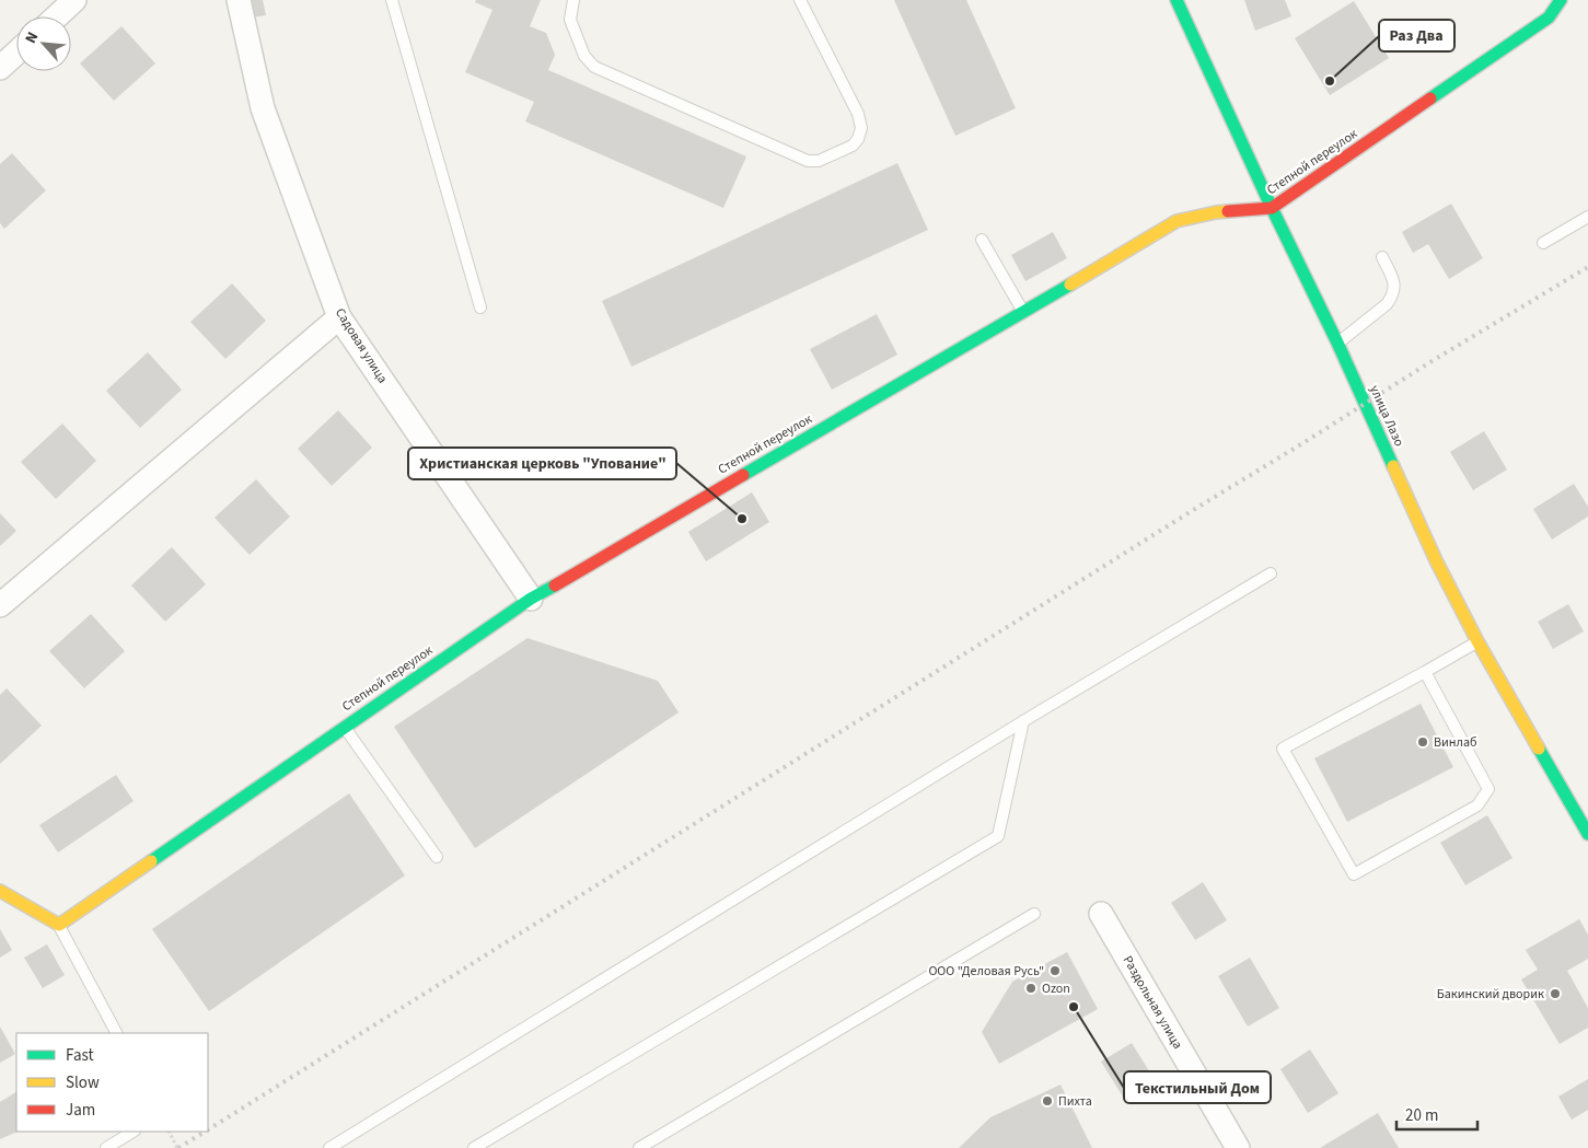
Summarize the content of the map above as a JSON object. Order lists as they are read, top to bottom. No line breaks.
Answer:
{"streets":{"street":["Степной переулок","Садовая улица","улица Лазо","Раздольная улица"]},"crossings":[["Степной переулок","Садовая улица"],["Степной переулок","улица Лазо"]],"places":["Раз Два","Христианская церковь \"Упование\"","Винлаб","ООО \"Деловая Русь\"","Ozon","Бакинский дворик","Текстильный Дом","Пихта"],"legend":["Fast","Slow","Jam"],"scale_bar":"20 m","north":"top left"}
